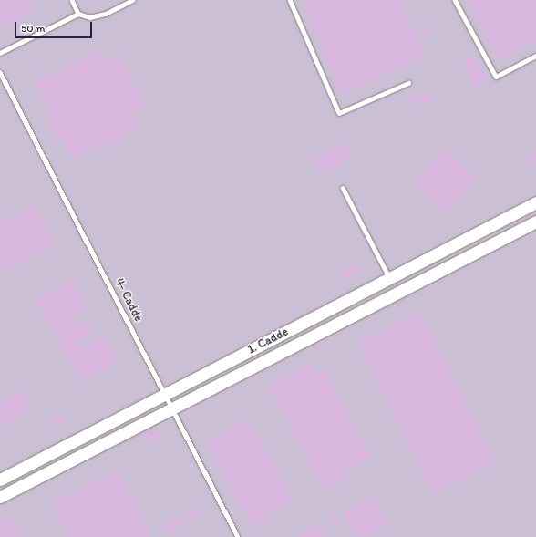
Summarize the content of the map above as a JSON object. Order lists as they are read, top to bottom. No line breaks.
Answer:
{"streets":{"street":["1. Cadde"],"lane":["4- Cadde"]},"crossings":[["4- Cadde","1. Cadde"]],"scale_bar":"50 m"}
